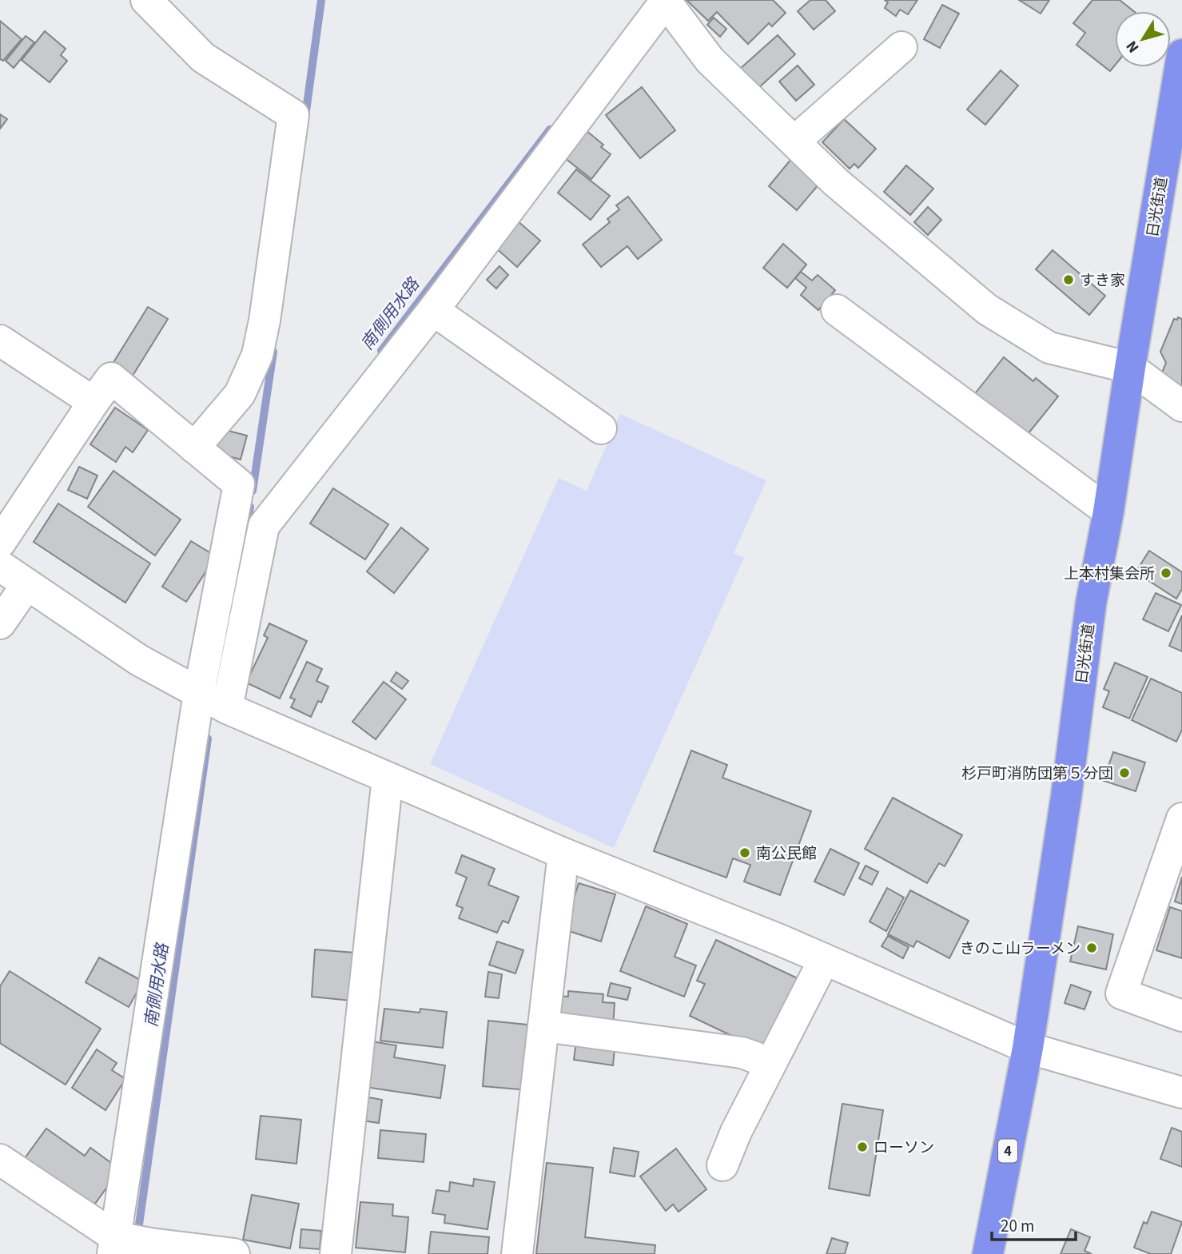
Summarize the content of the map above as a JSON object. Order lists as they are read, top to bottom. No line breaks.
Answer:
{"streets":{"highway":["日光街道","4"]},"water":["南側用水路"],"places":["すき家","上本村集会所","杉戸町消防団第５分団","南公民館","きのこ山ラーメン","ローソン"],"scale_bar":"20 m","north":"bottom left"}
